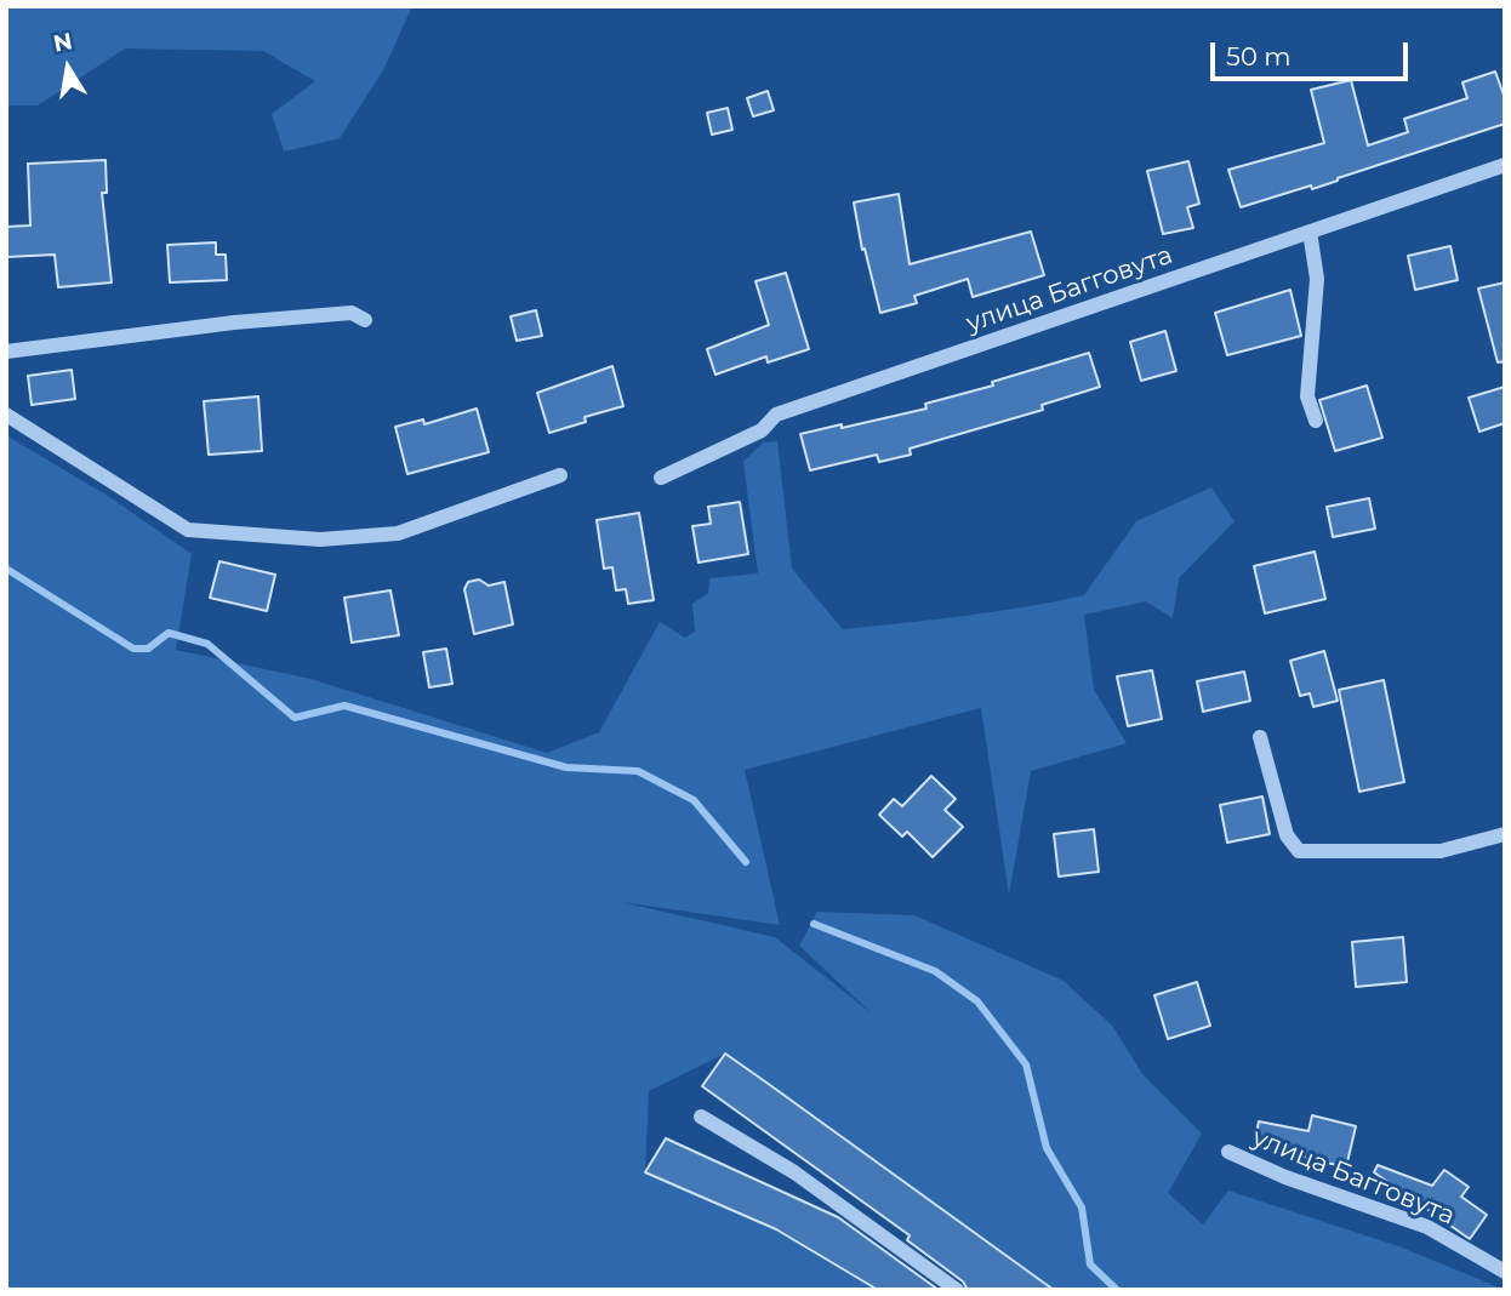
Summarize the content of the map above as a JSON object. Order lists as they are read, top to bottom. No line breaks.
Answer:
{"streets":{"street":["улица Багговута"]},"scale_bar":"50 m","north":"top"}
